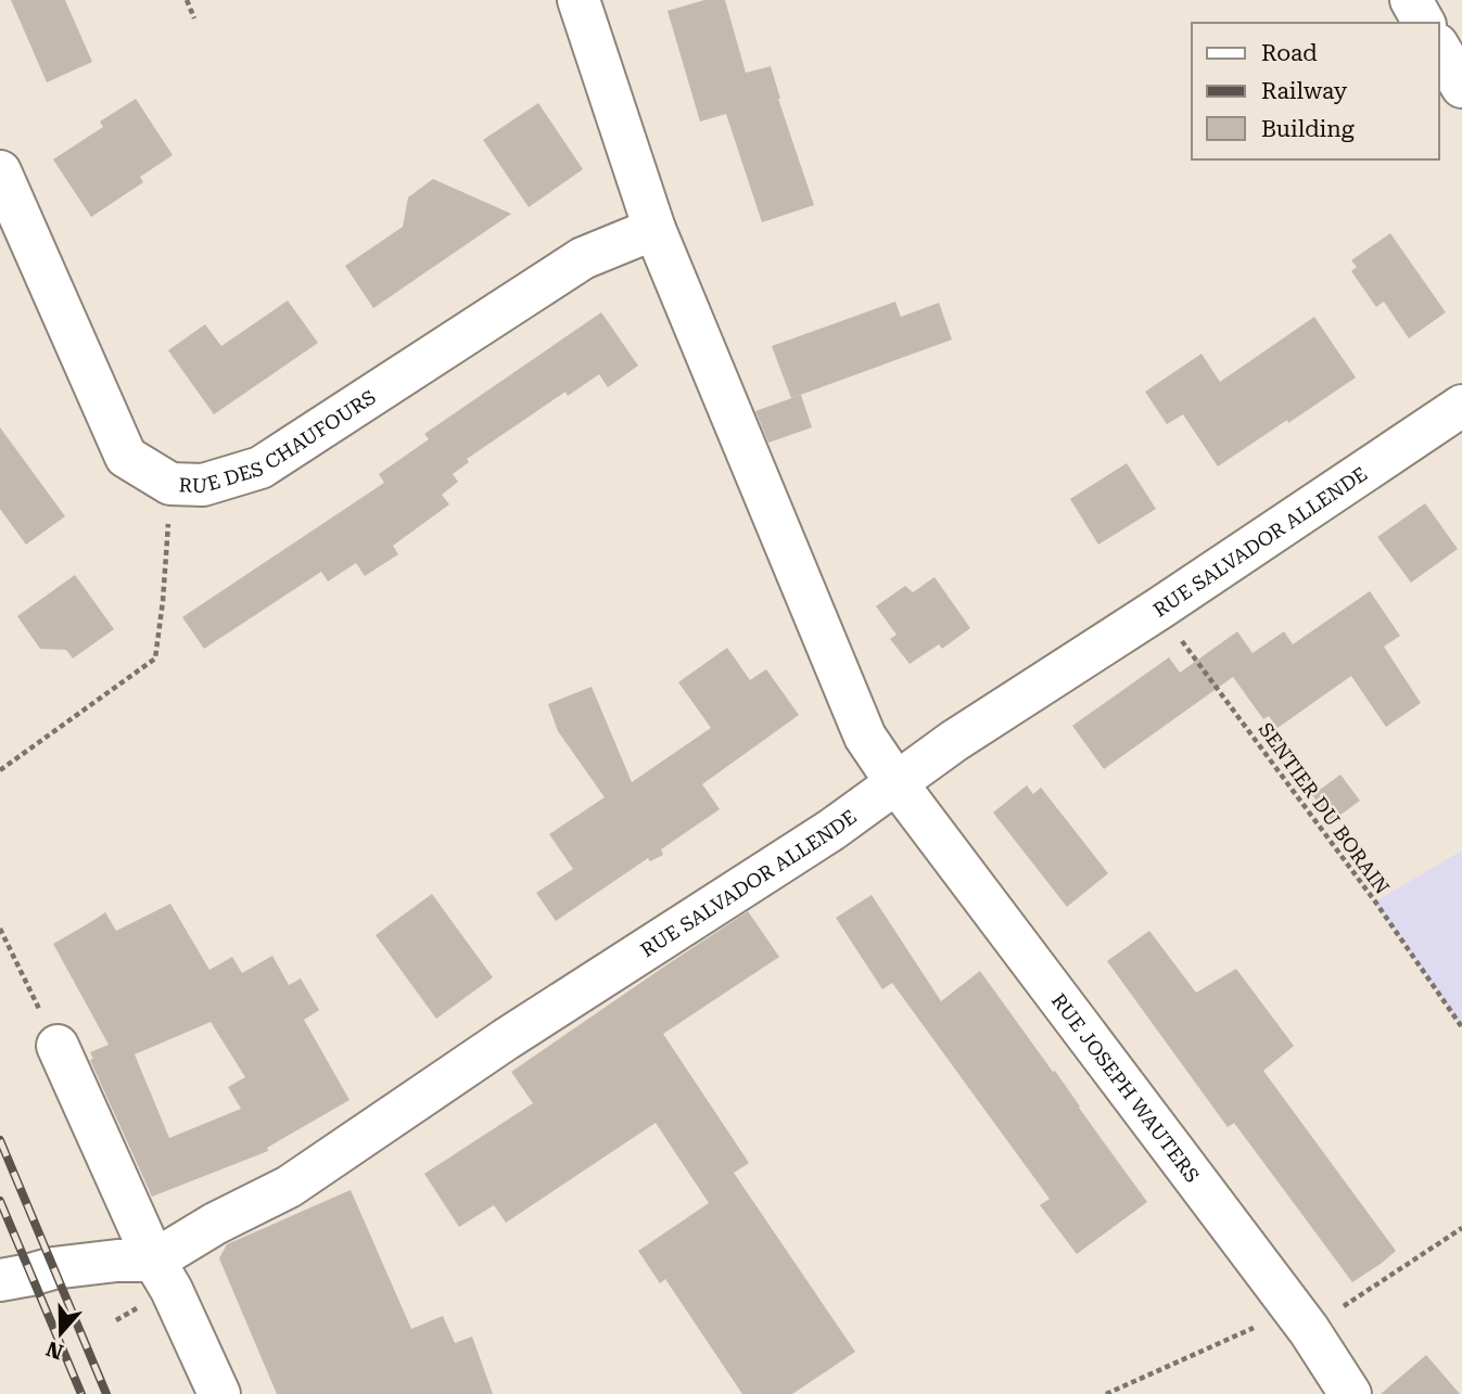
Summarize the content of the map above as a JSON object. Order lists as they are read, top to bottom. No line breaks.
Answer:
{"streets":{"street":["RUE DES CHAUFOURS","RUE SALVADOR ALLENDE","RUE JOSEPH WAUTERS"],"path":["SENTIER DU BORAIN"]},"crossings":[["RUE SALVADOR ALLENDE","SENTIER DU BORAIN"],["RUE SALVADOR ALLENDE","RUE JOSEPH WAUTERS"]],"legend":["Road","Railway","Building"],"north":"bottom"}
